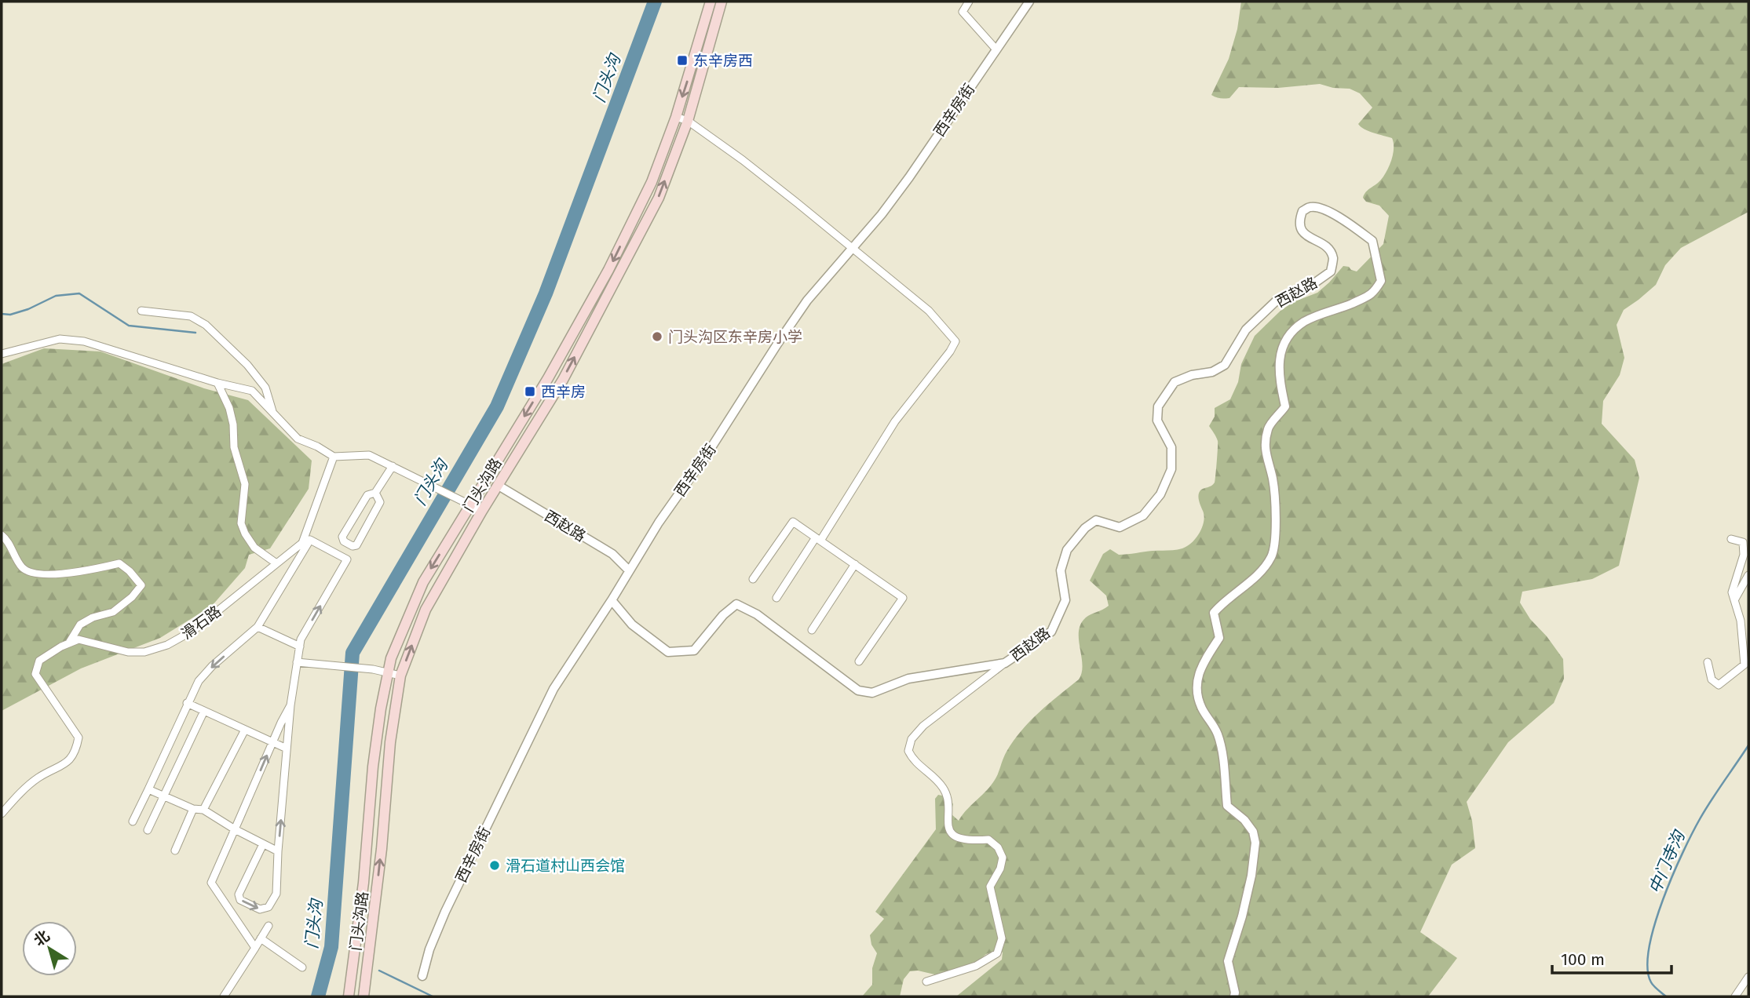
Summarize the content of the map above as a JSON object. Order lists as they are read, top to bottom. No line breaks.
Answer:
{"streets":{"main road":["门头沟路"],"street":["西辛房街","西赵路","滑石路"]},"crossings":[["西辛房街","西赵路"],["西赵路","门头沟路"]],"water":["门头沟","中门寺沟"],"places":{"transit":["东辛房西","西辛房"],"other":["门头沟区东辛房小学","滑石道村山西会馆"]},"scale_bar":"100 m","north":"top left"}
